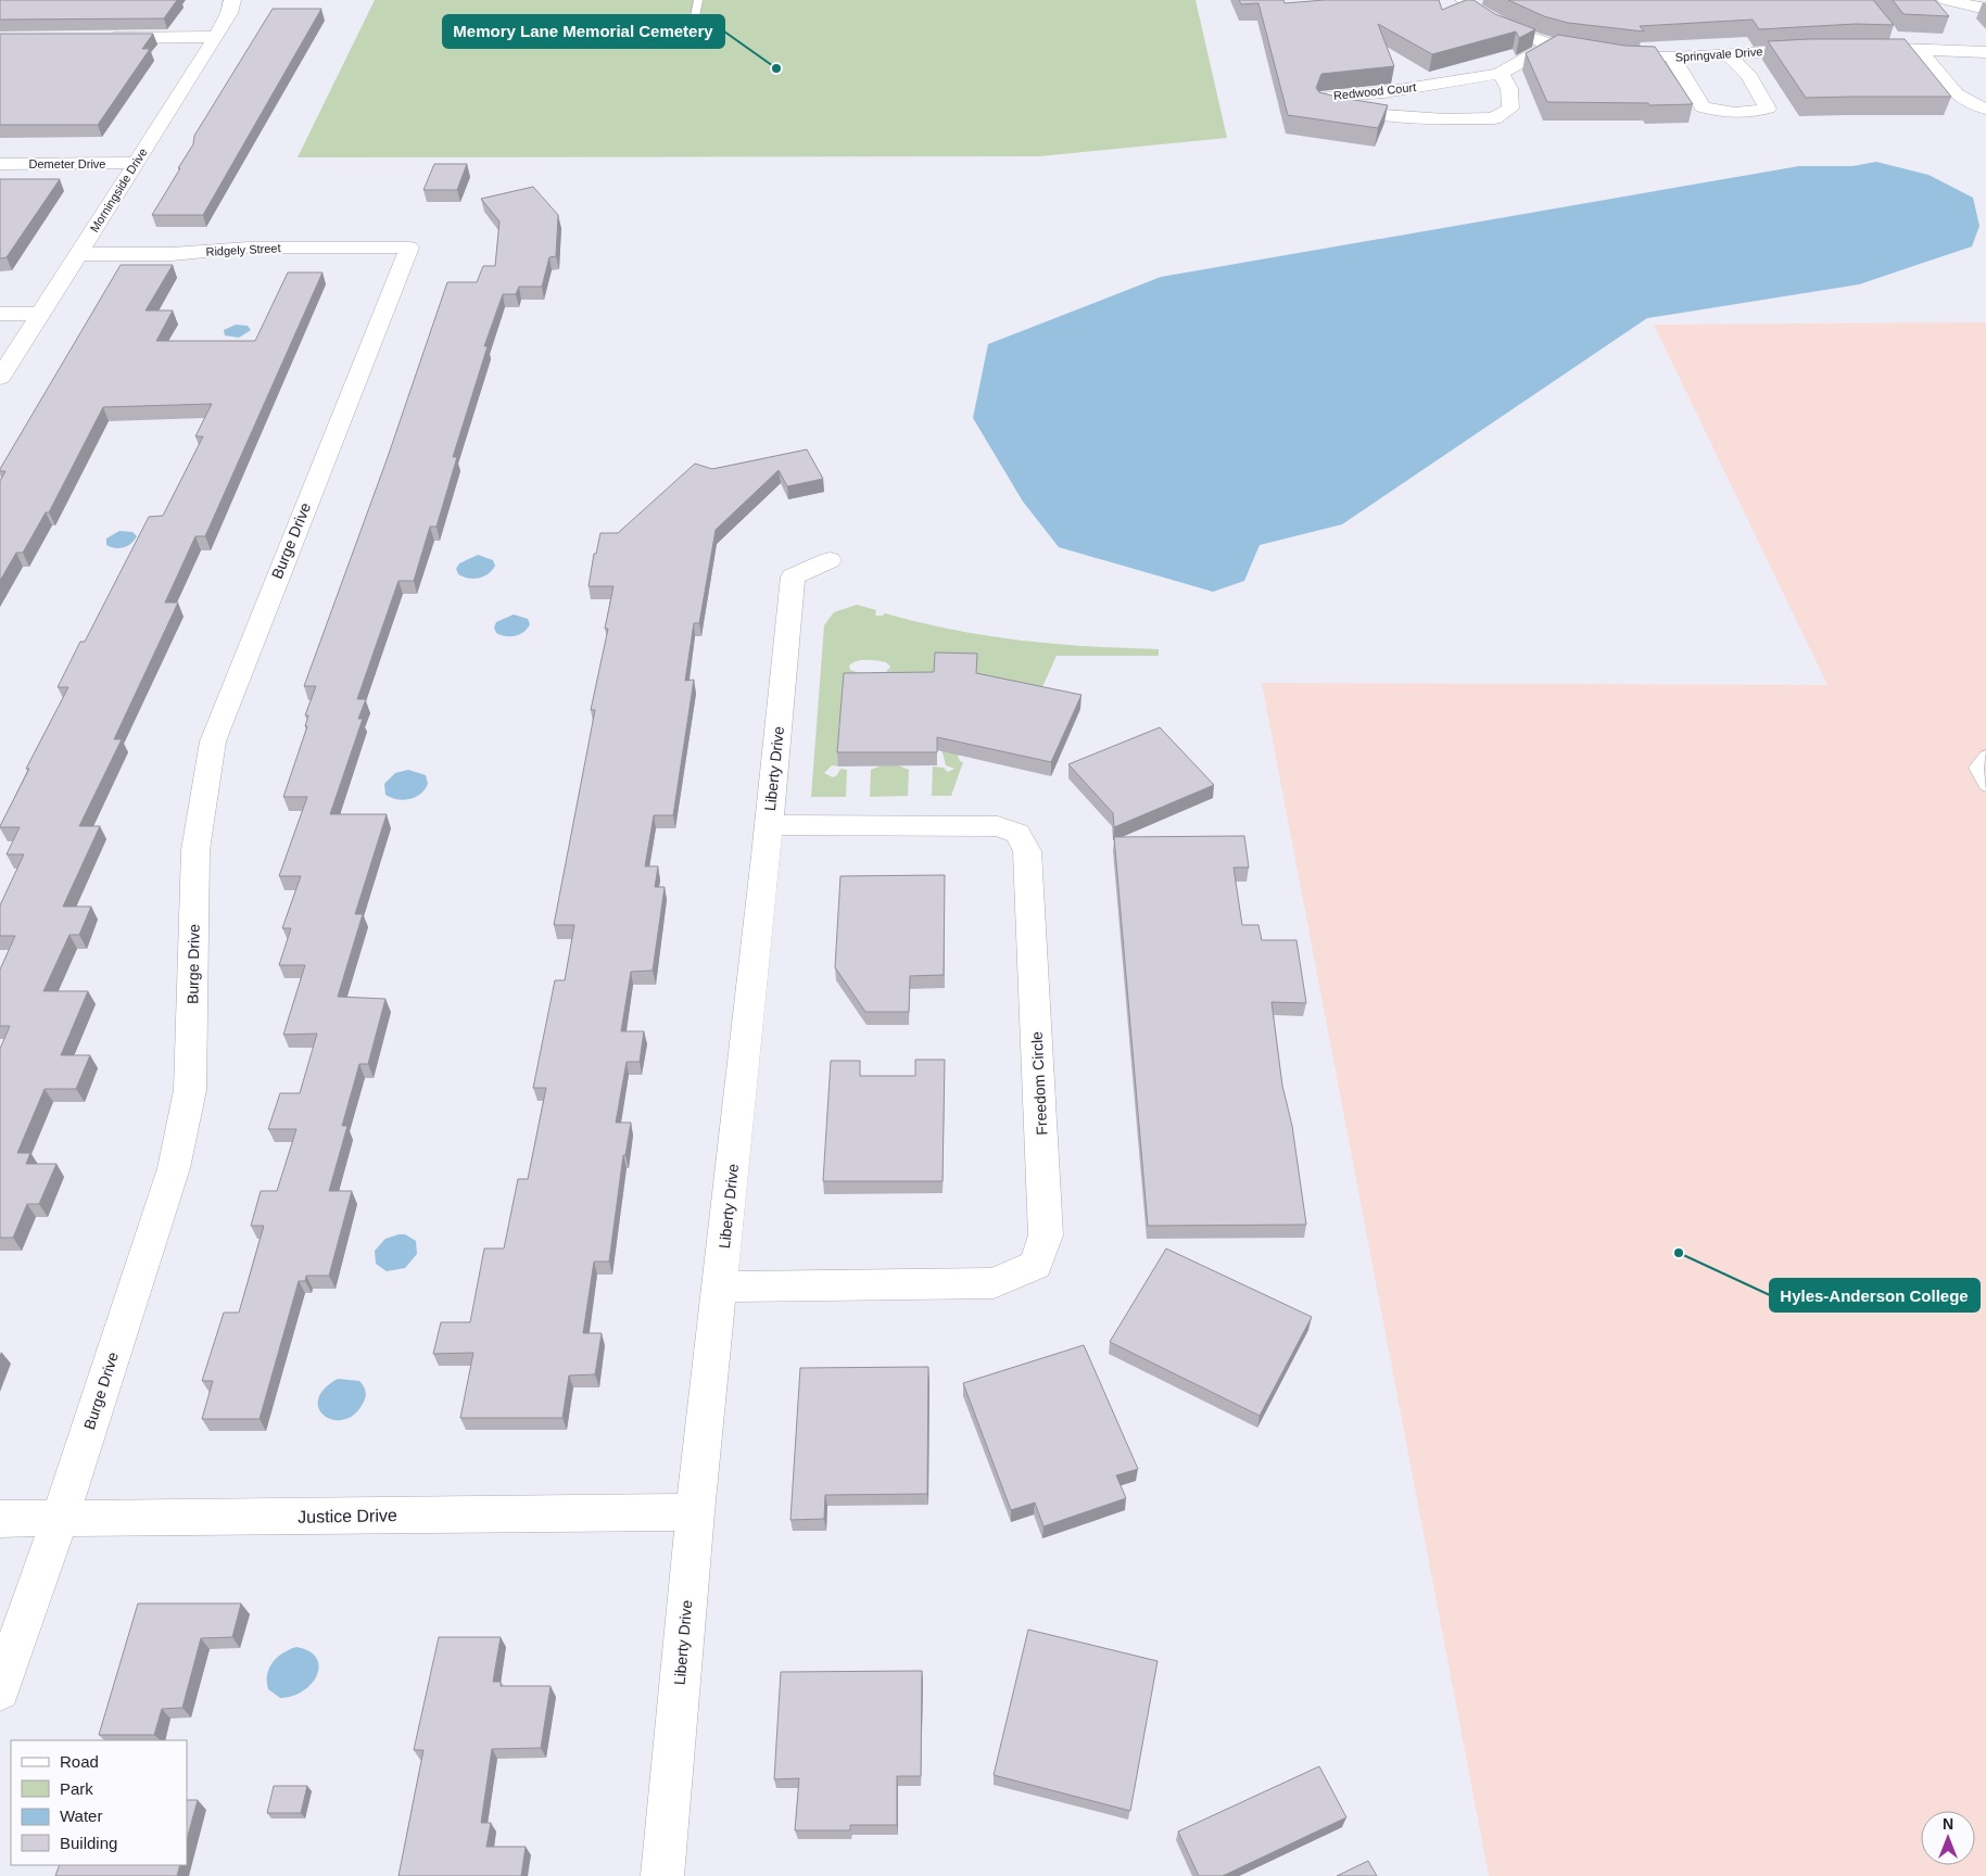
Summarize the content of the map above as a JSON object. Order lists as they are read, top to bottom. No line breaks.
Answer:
{"streets":{"street":["Springvale Drive","Redwood Court","Demeter Drive","Morningside Drive","Ridgely Street","Burge Drive","Liberty Drive","Freedom Circle","Justice Drive"]},"crossings":[["Springvale Drive","Redwood Court"],["Demeter Drive","Morningside Drive"],["Morningside Drive","Ridgely Street"],["Ridgely Street","Burge Drive"],["Burge Drive","Justice Drive"],["Liberty Drive","Freedom Circle"],["Liberty Drive","Justice Drive"]],"places":["Memory Lane Memorial Cemetery","Hyles-Anderson College"],"legend":["Road","Park","Water","Building"],"north":"top"}
